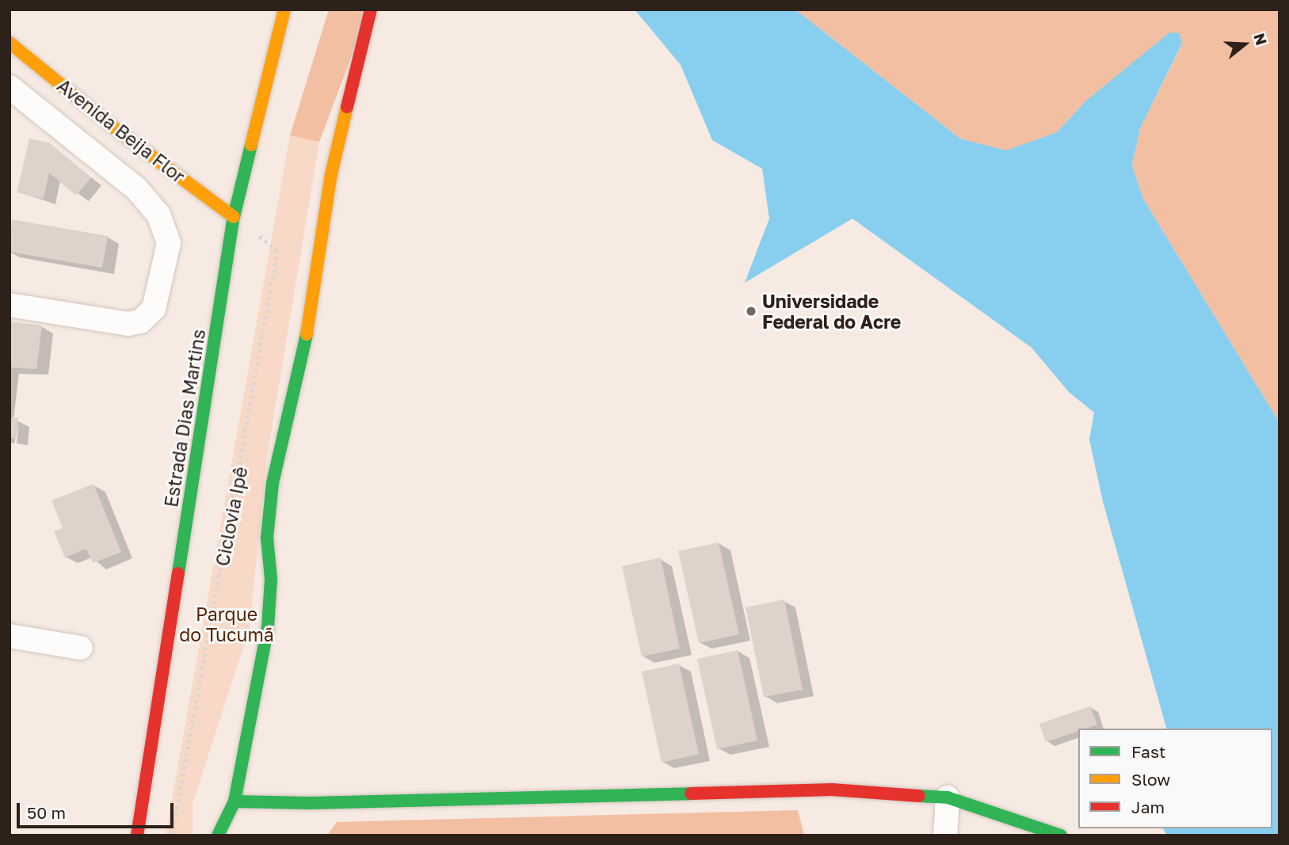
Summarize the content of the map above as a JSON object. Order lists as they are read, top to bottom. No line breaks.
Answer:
{"streets":{"street":["Avenida Beija Flor","Estrada Dias Martins"],"path":["Ciclovia Ipê"]},"crossings":[["Avenida Beija Flor","Estrada Dias Martins"],["Avenida Beija Flor","Ciclovia Ipê"],["Estrada Dias Martins","Ciclovia Ipê"]],"parks":["Parque do Tucumã"],"places":["Universidade Federal do Acre"],"legend":["Fast","Slow","Jam"],"scale_bar":"50 m","north":"right"}
